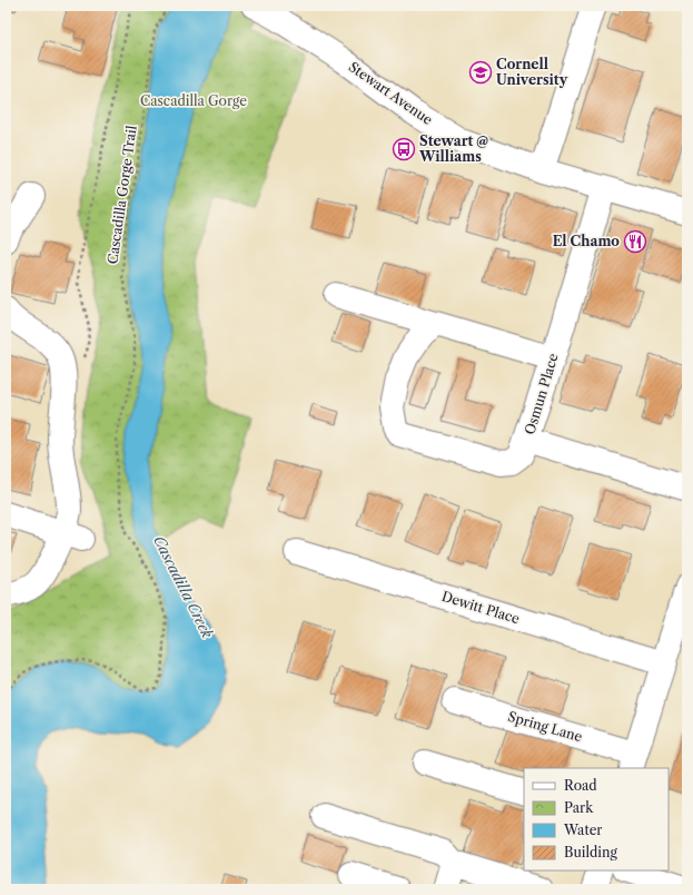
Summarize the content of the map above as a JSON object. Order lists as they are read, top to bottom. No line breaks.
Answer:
{"streets":{"street":["Stewart Avenue","Osmun Place","Dewitt Place","Spring Lane"],"path":["Cascadilla Gorge Trail"]},"crossings":[["Stewart Avenue","Osmun Place"]],"water":["Cascadilla Creek"],"parks":["Cascadilla Gorge"],"places":{"school or university":["Cornell University"],"bus stop":["Stewart @ Williams"],"restaurant":["El Chamo"]},"legend":["Road","Park","Water","Building"]}
